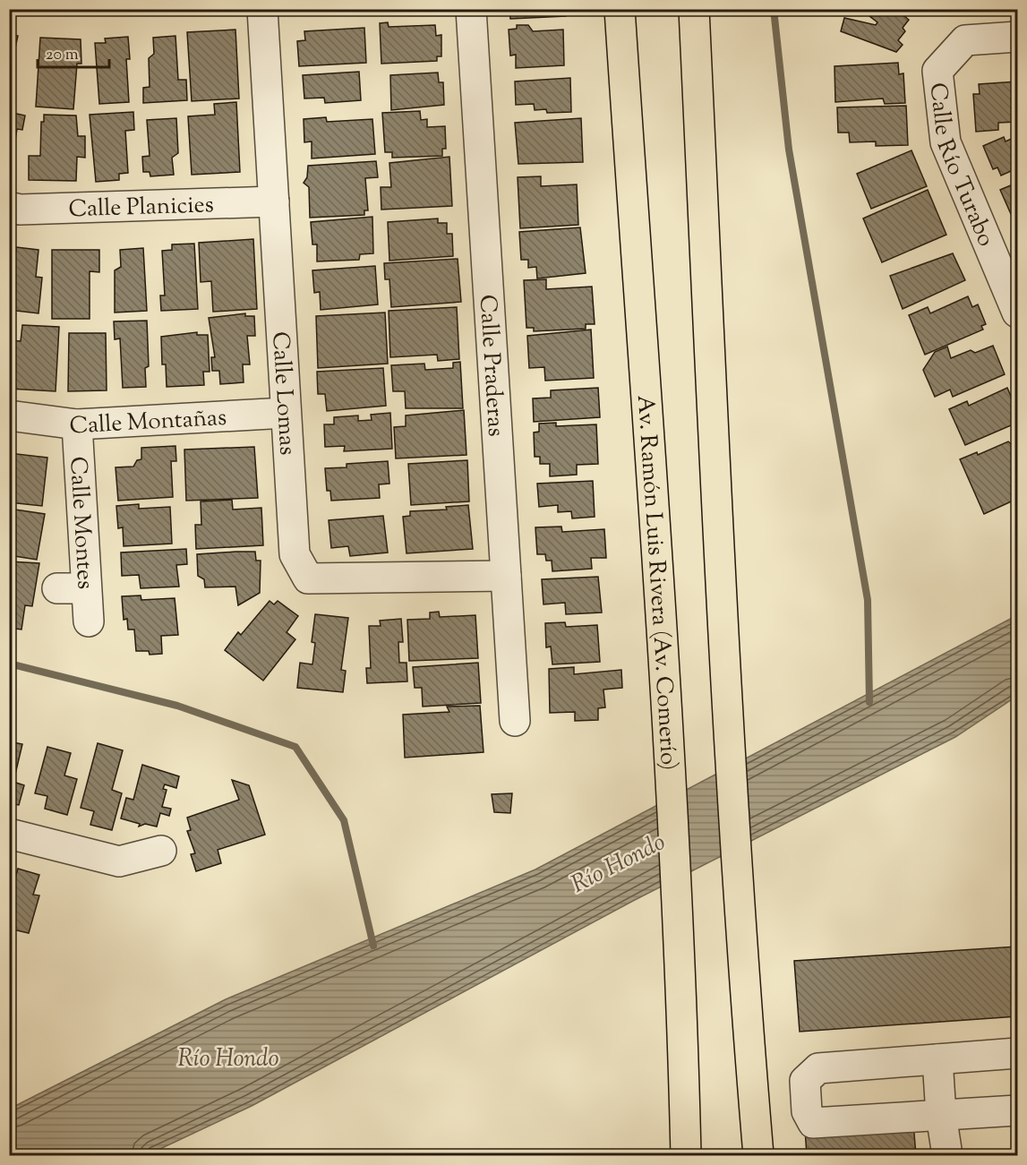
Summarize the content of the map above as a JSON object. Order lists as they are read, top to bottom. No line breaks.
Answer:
{"streets":{"main road":["Av. Ramón Luis Rivera (Av. Comerío)"],"street":["Calle Río Turabo","Calle Planicies","Calle Praderas","Calle Lomas","Calle Montañas","Calle Montes"]},"crossings":[["Calle Planicies","Calle Lomas"],["Calle Praderas","Calle Lomas"],["Calle Lomas","Calle Montañas"],["Calle Montañas","Calle Montes"]],"water":["Río Hondo"],"scale_bar":"20 m"}
